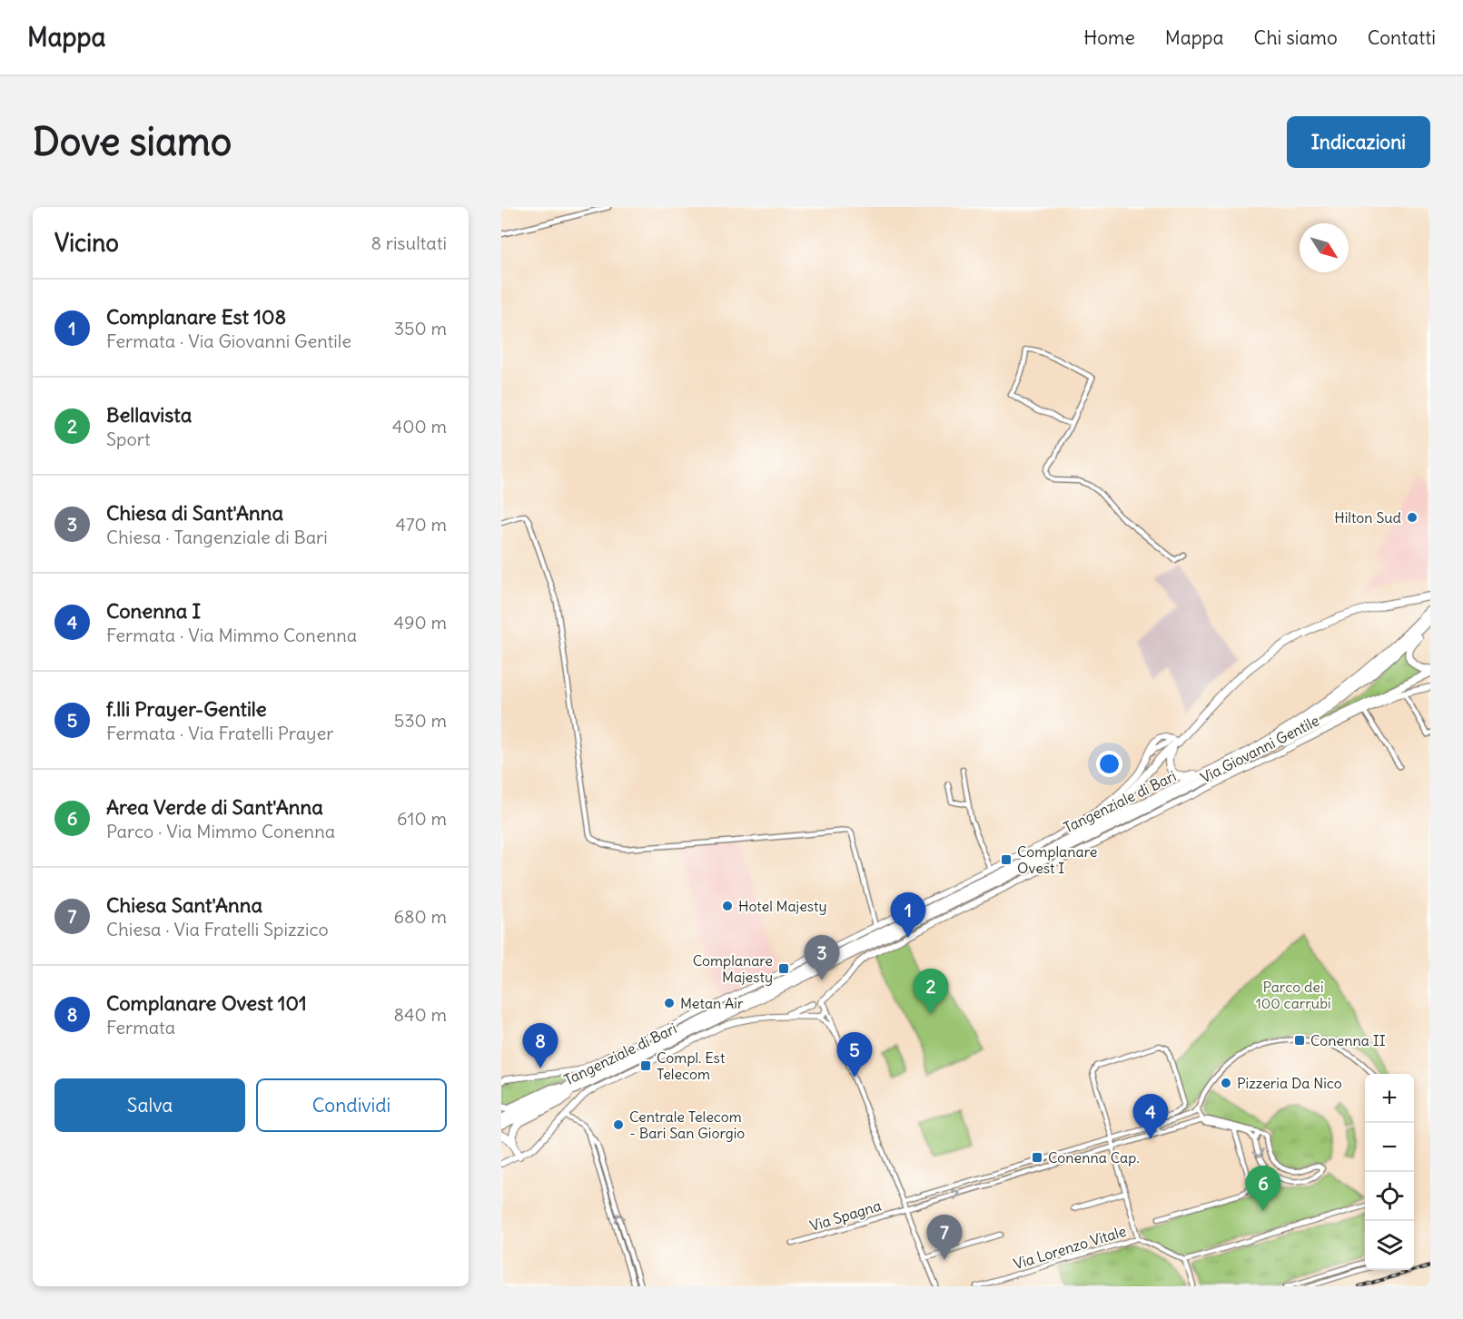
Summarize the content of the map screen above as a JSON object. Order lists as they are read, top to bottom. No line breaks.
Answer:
{"streets":{"main road":["Tangenziale di Bari"],"street":["Via Giovanni Gentile","Via Spagna","Via Lorenzo Vitale"]},"parks":["Parco dei 100 carrubi"],"places":{"other":["Hilton Sud","Hotel Majesty","Metan Air","Pizzeria Da Nico","Centrale Telecom - Bari San Giorgio"],"transit":["Complanare Ovest I","Complanare Majesty","Conenna II","Compl. Est Telecom","Conenna Cap."]},"north":"bottom right","page":{"header":"Mappa","nav":["Home","Mappa","Chi siamo","Contatti"],"buttons":["Indicazioni",["Salva","Condividi"]],"title":"Dove siamo","heading":["Vicino","8 risultati"],"list":[{"mark":"1","name":"Complanare Est 108","note":"Fermata · Via Giovanni Gentile","value":"350 m"},{"mark":"2","name":"Bellavista","note":"Sport","value":"400 m"},{"mark":"3","name":"Chiesa di Sant'Anna","note":"Chiesa · Tangenziale di Bari","value":"470 m"},{"mark":"4","name":"Conenna I","note":"Fermata · Via Mimmo Conenna","value":"490 m"},{"mark":"5","name":"f.lli Prayer-Gentile","note":"Fermata · Via Fratelli Prayer","value":"530 m"},{"mark":"6","name":"Area Verde di Sant'Anna","note":"Parco · Via Mimmo Conenna","value":"610 m"},{"mark":"7","name":"Chiesa Sant'Anna","note":"Chiesa · Via Fratelli Spizzico","value":"680 m"},{"mark":"8","name":"Complanare Ovest 101","note":"Fermata","value":"840 m"}],"pins":["1","3","2","8","5","4","6","7"],"map_buttons":["+","−"]}}
